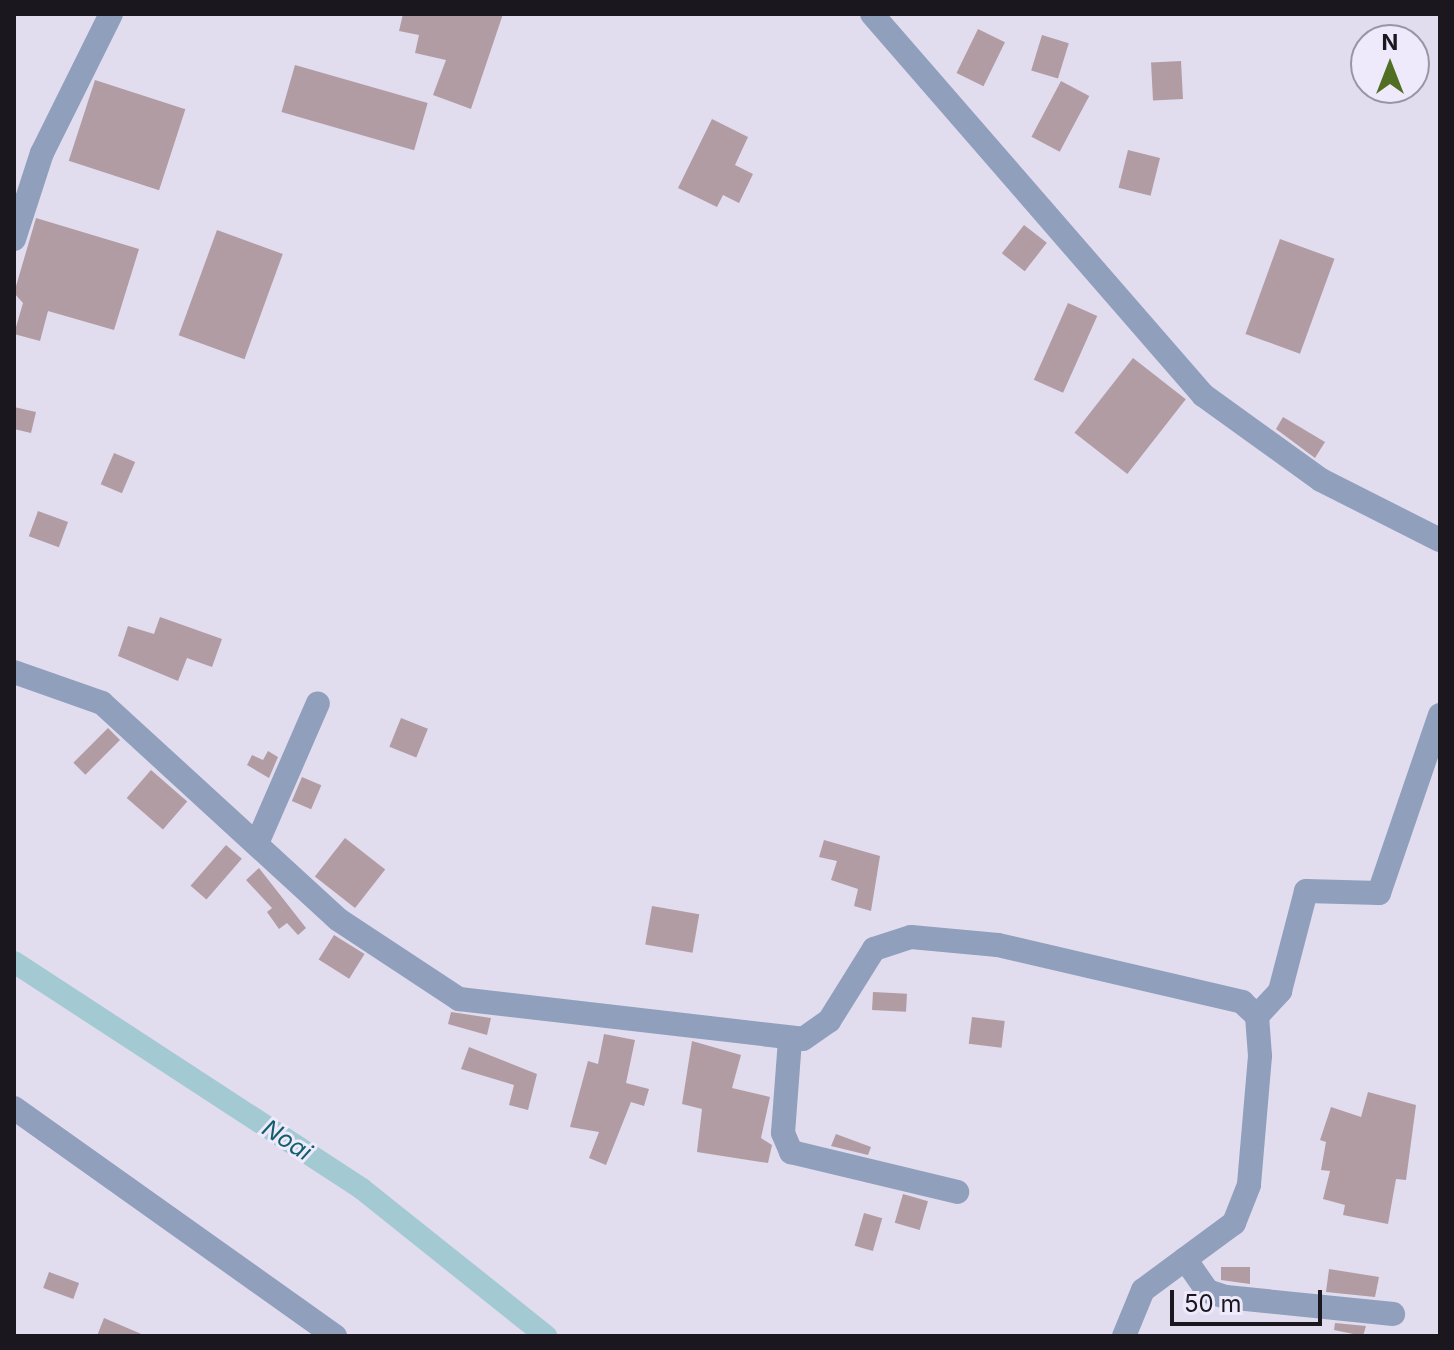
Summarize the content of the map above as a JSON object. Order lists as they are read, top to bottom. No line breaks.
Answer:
{"water":["Noai"],"scale_bar":"50 m","north":"top"}
